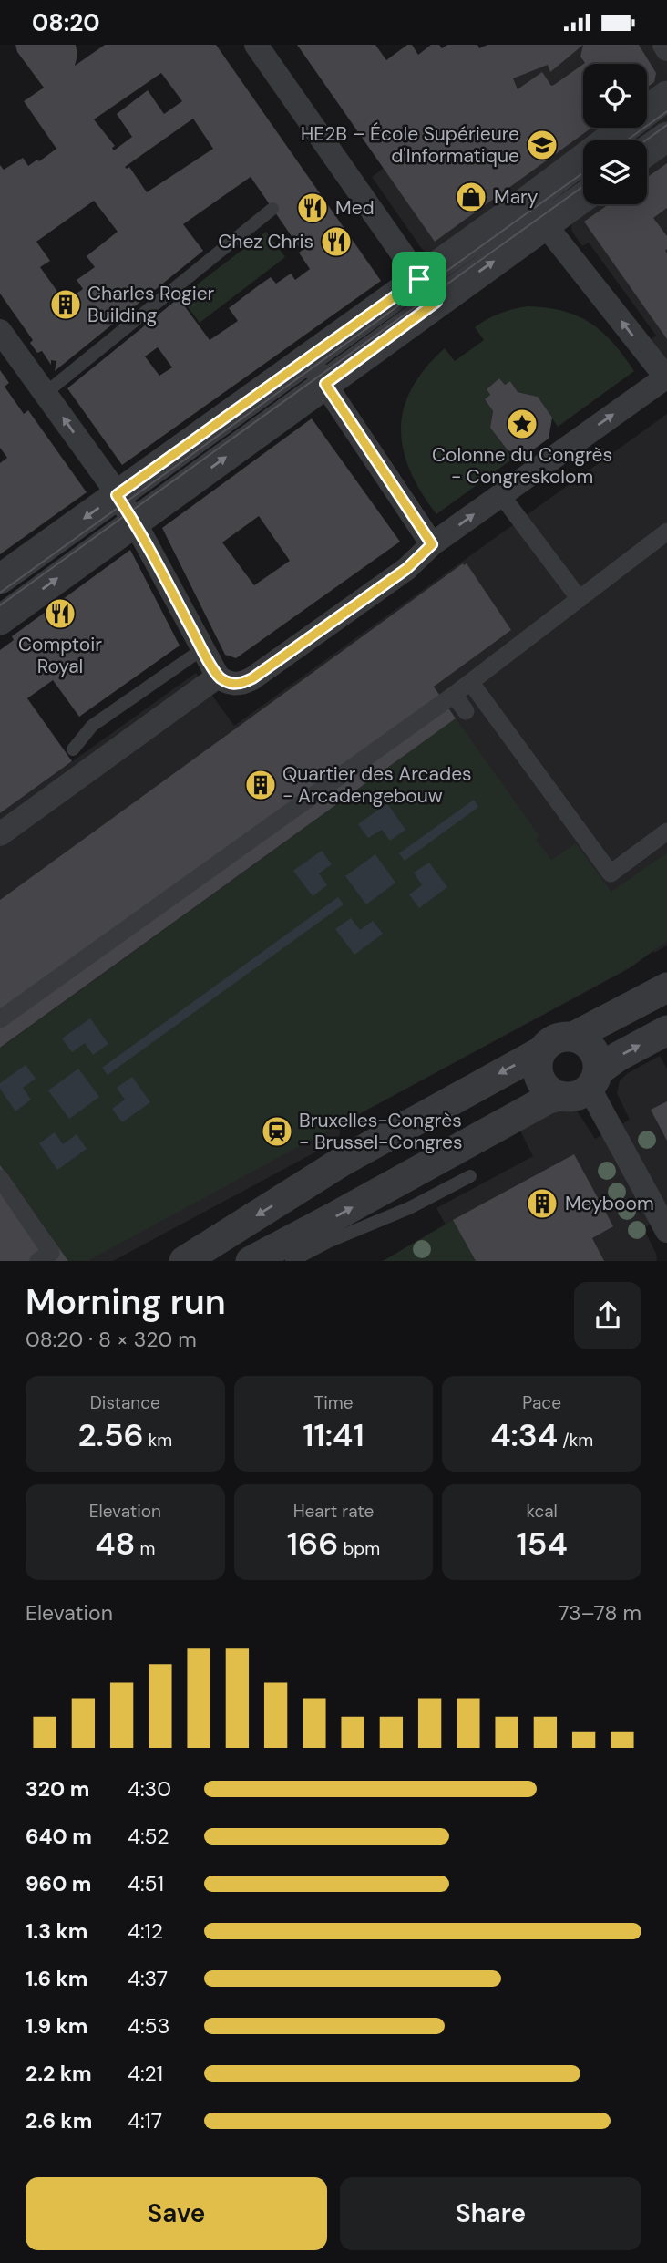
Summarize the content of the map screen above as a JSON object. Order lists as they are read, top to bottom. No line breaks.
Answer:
{"places":{"school or university":["HE2B – École Supérieure d'Informatique"],"shop":["Mary"],"restaurant":["Med","Chez Chris","Comptoir Royal"],"building":["Charles Rogier Building","Quartier des Arcades - Arcadengebouw","Meyboom"],"place":["Colonne du Congrès - Congreskolom"],"station":["Bruxelles-Congrès - Brussel-Congres"]},"page":{"status":"08:20","heading":["Morning run","08:20 · 8 × 320 m"],"stats":[["Distance","2.56 km"],["Time","11:41"],["Pace","4:34 /km"],["Elevation","48 m"],["Heart rate","166 bpm"],["kcal","154"]],"chart":["Elevation","73–78 m"],"list":[{"name":"320 m","note":"4:30"},{"name":"640 m","note":"4:52"},{"name":"960 m","note":"4:51"},{"name":"1.3 km","note":"4:12"},{"name":"1.6 km","note":"4:37"},{"name":"1.9 km","note":"4:53"},{"name":"2.2 km","note":"4:21"},{"name":"2.6 km","note":"4:17"}],"buttons":["Save","Share"]}}
